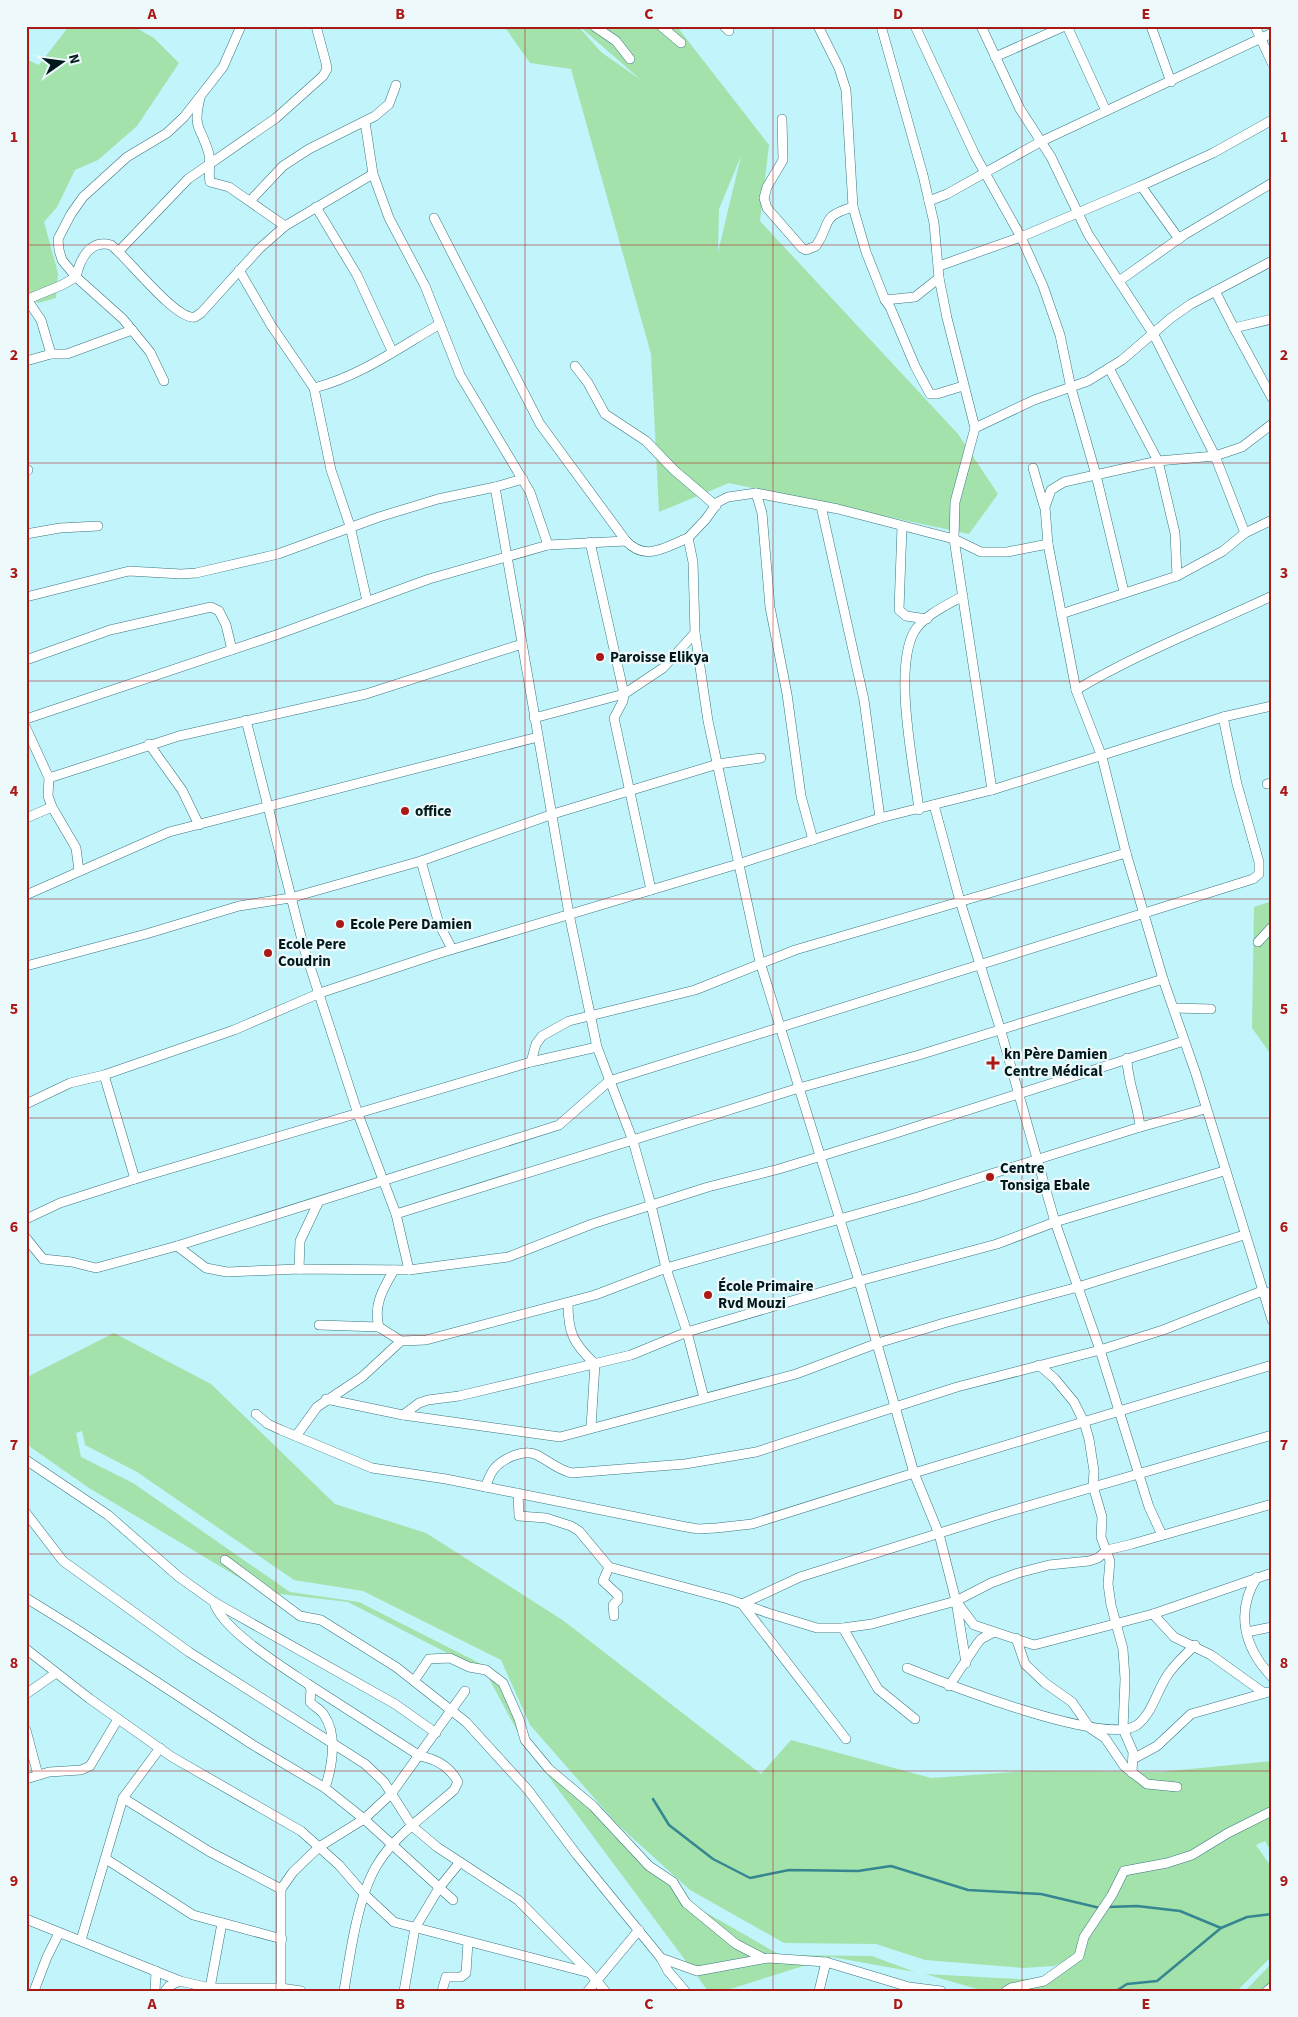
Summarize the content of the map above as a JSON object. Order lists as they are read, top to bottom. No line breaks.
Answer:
{"places":{"other":["Paroisse Elikya","office","Ecole Pere Damien","Ecole Pere Coudrin","Centre Tonsiga Ebale","École Primaire Rvd Mouzi"],"health":["kn Père Damien Centre Médical"]},"north":"right","grid":{"columns":["A","B","C","D","E"],"rows":["1","2","3","4","5","6","7","8","9"]}}
